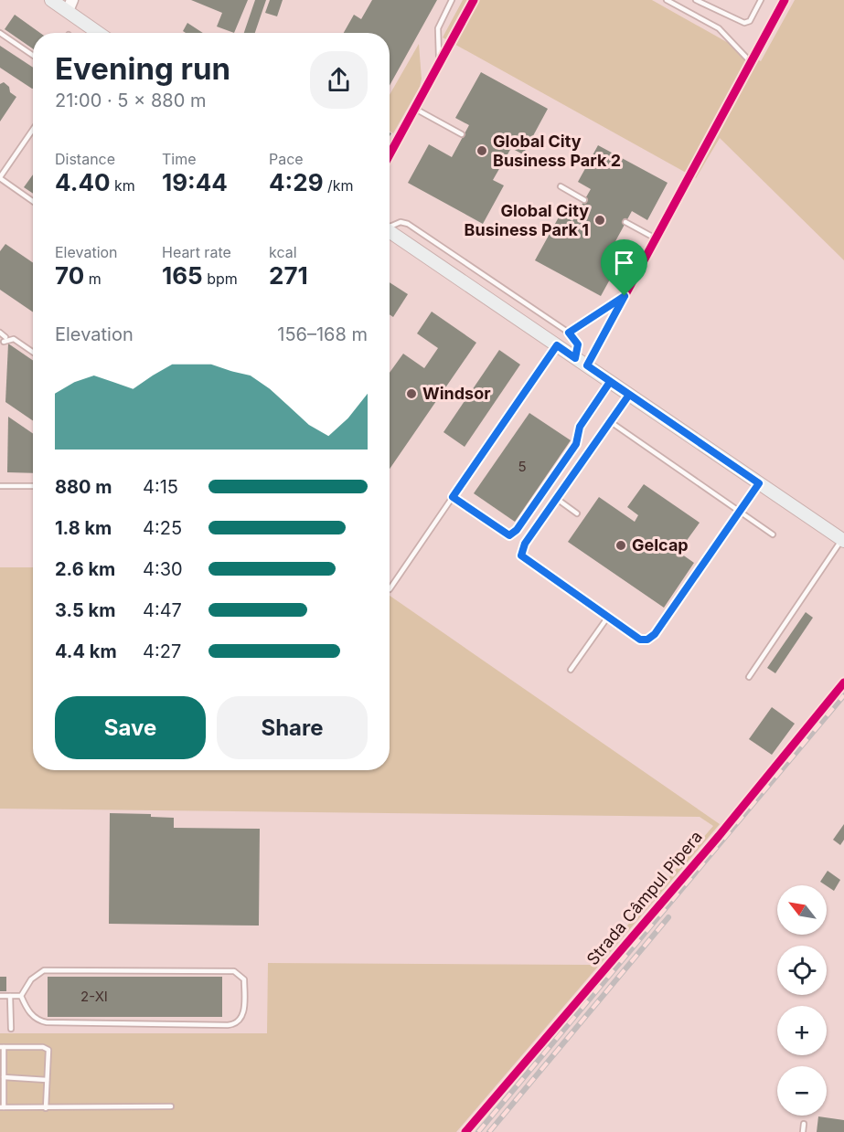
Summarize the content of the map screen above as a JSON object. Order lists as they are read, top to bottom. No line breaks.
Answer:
{"streets":{"street":["Strada Câmpul Pipera"]},"places":["Global City Business Park 2","Global City Business Park 1","Windsor","Gelcap"],"house_numbers":["5","2-XI"],"north":"top left","page":{"heading":["Evening run","21:00 · 5 × 880 m"],"stats":[["Distance","4.40 km"],["Time","19:44"],["Pace","4:29 /km"],["Elevation","70 m"],["Heart rate","165 bpm"],["kcal","271"]],"chart":["Elevation","156–168 m"],"list":[{"name":"880 m","note":"4:15"},{"name":"1.8 km","note":"4:25"},{"name":"2.6 km","note":"4:30"},{"name":"3.5 km","note":"4:47"},{"name":"4.4 km","note":"4:27"}],"buttons":["Save","Share"],"map_buttons":["+","−"]}}
